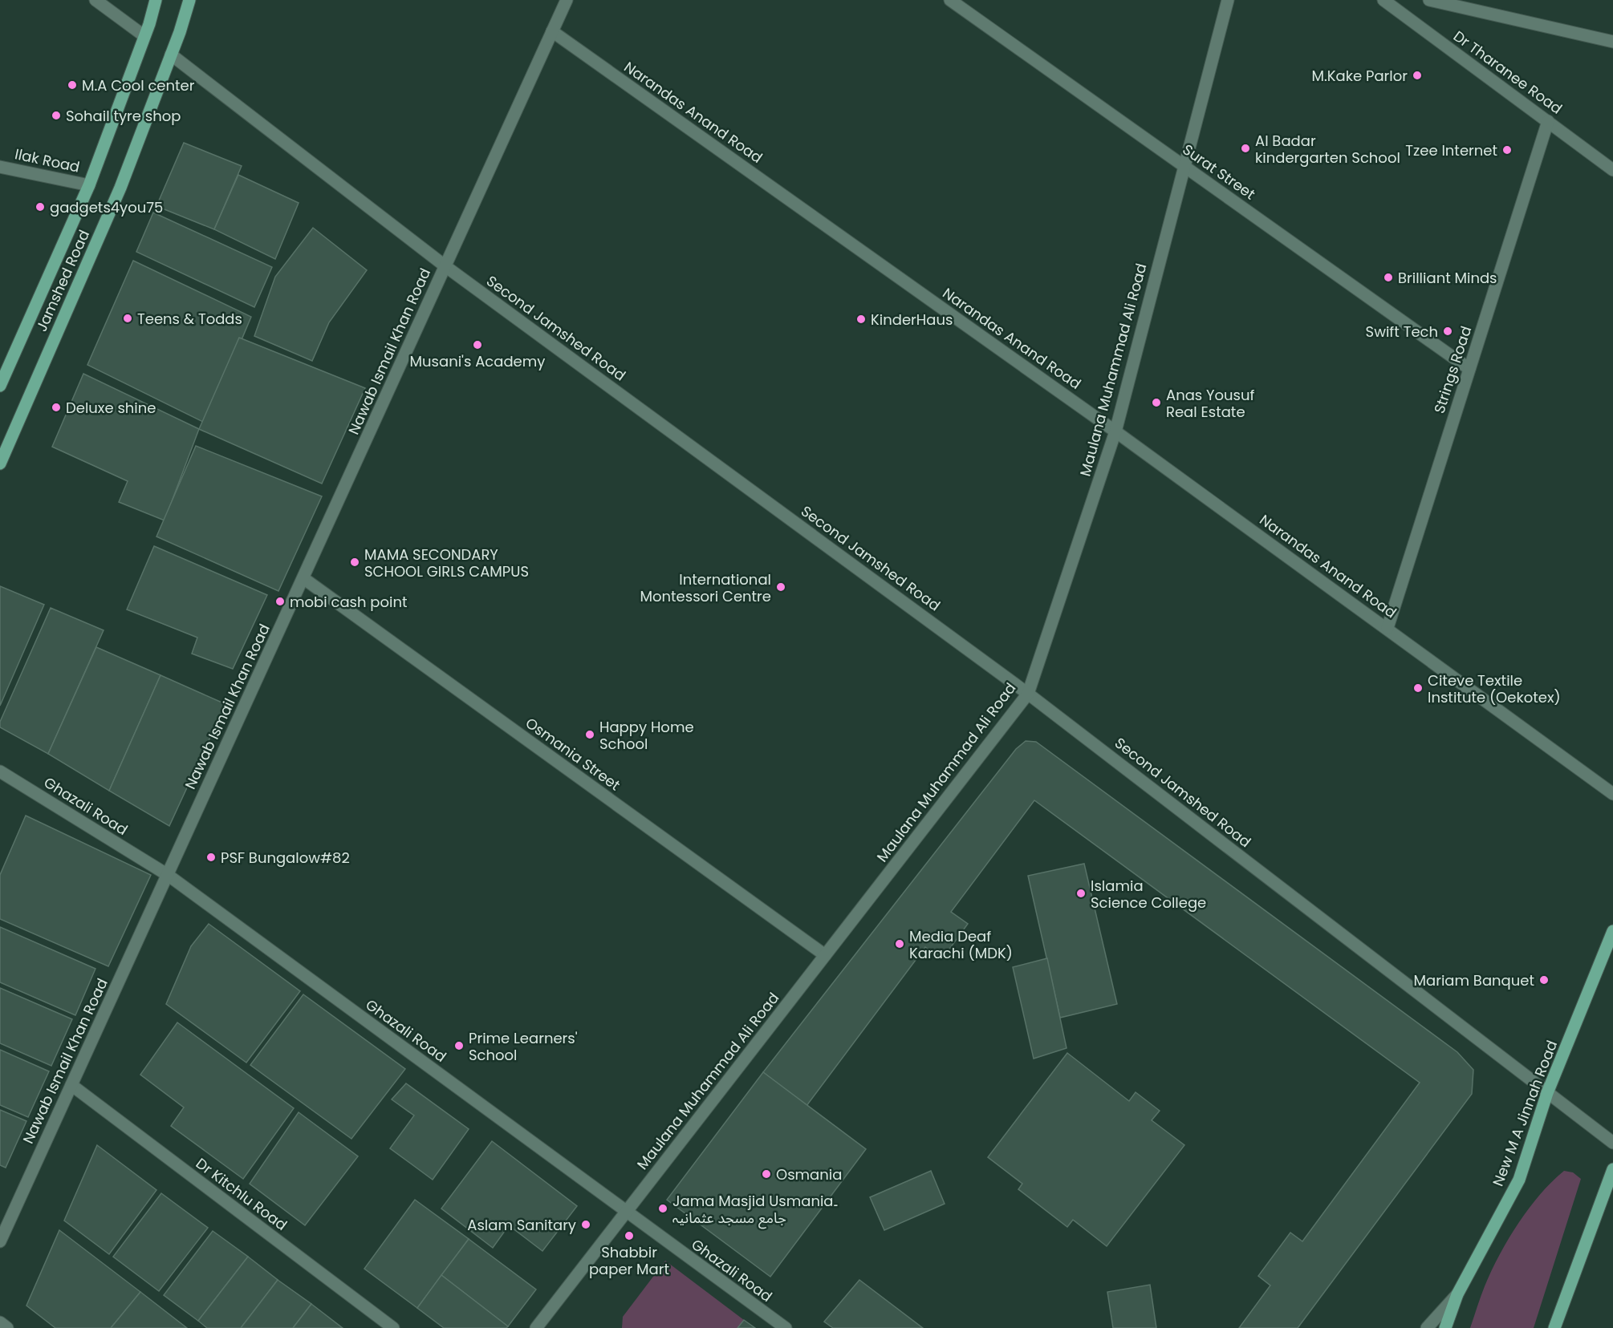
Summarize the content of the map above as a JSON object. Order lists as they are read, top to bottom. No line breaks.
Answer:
{"streets":{"main road":["Jamshed Road","New M A Jinnah Road"],"street":["Dr Tharanee Road","Narandas Anand Road","Ilak Road","Surat Street","Second Jamshed Road","Nawab Ismail Khan Road","Maulana Muhammad Ali Road","Strings Road","Osmania Street","Ghazali Road","Dr Kitchlu Road"]},"crossings":[["Dr Tharanee Road","Strings Road"],["Narandas Anand Road","Nawab Ismail Khan Road"],["Narandas Anand Road","Maulana Muhammad Ali Road"],["Narandas Anand Road","Strings Road"],["Ilak Road","Jamshed Road"],["Surat Street","Maulana Muhammad Ali Road"],["Surat Street","Strings Road"],["Jamshed Road","Second Jamshed Road"],["Second Jamshed Road","Nawab Ismail Khan Road"],["Second Jamshed Road","Maulana Muhammad Ali Road"],["Second Jamshed Road","New M A Jinnah Road"],["Nawab Ismail Khan Road","Osmania Street"],["Nawab Ismail Khan Road","Ghazali Road"],["Nawab Ismail Khan Road","Dr Kitchlu Road"],["Maulana Muhammad Ali Road","Osmania Street"],["Maulana Muhammad Ali Road","Ghazali Road"]],"places":["M.Kake Parlor","M.A Cool center","Sohail tyre shop","Al Badar kindergarten School","Tzee Internet","gadgets4you75","Brilliant Minds","Teens & Todds","KinderHaus","Swift Tech","Musani's Academy","Anas Yousuf Real Estate","Deluxe shine","MAMA SECONDARY SCHOOL GIRLS CAMPUS","International Montessori Centre","mobi cash point","Citeve Textile Institute (Oekotex)","Happy Home School","PSF Bungalow#82","Islamia Science College","Media Deaf Karachi (MDK)","Mariam Banquet","Prime Learners' School","Osmania","Jama Masjid Usmania۔ جامع مسجد عثمانیہ","Aslam Sanitary","Shabbir paper Mart"]}
